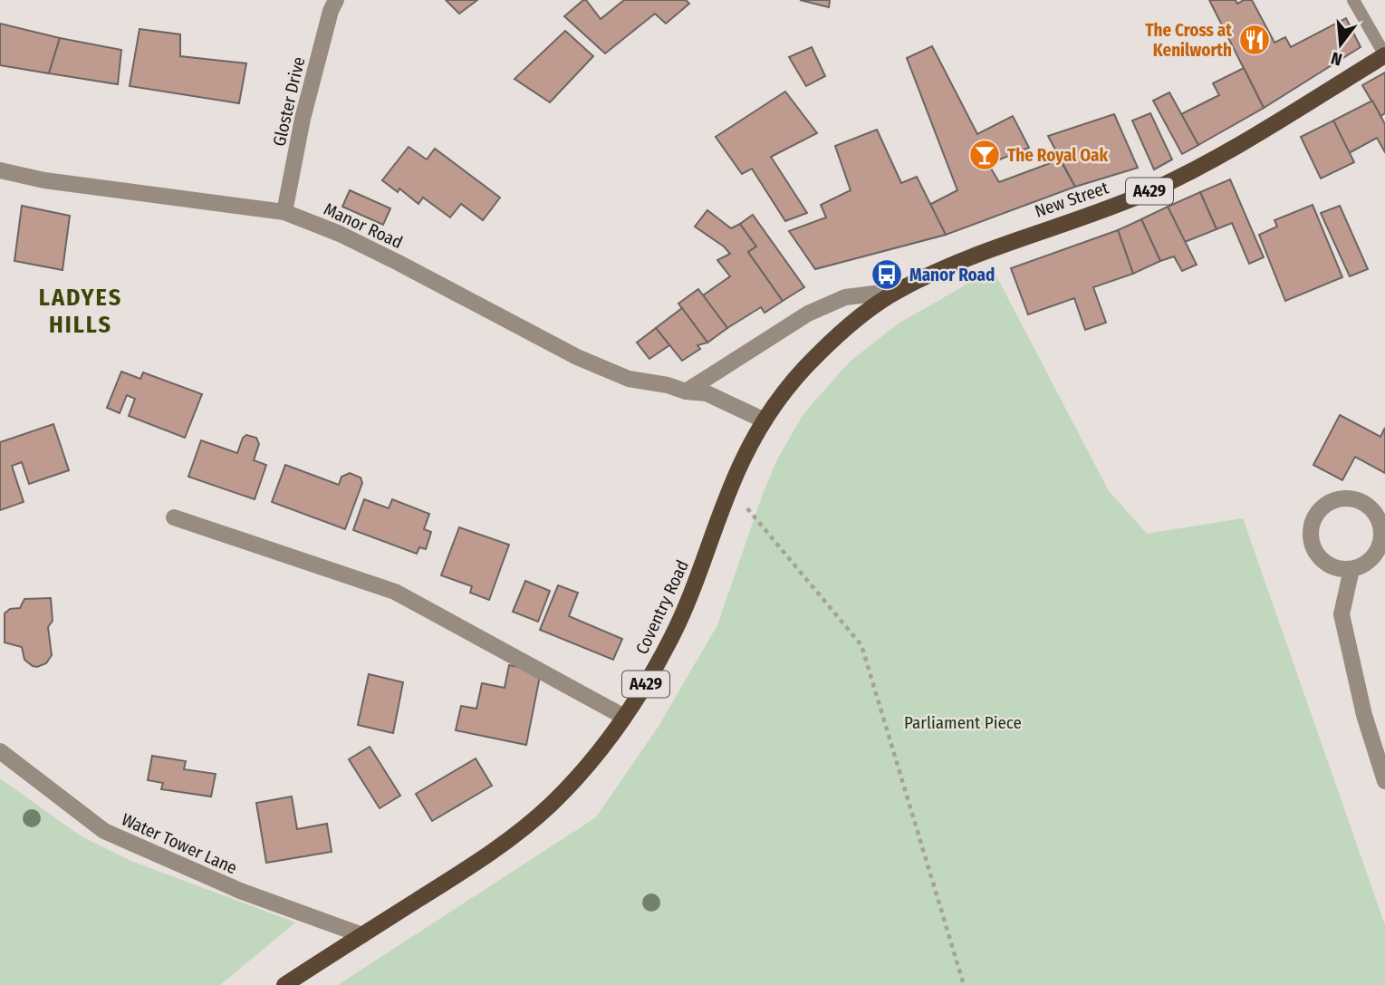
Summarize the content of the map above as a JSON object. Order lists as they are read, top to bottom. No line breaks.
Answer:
{"streets":{"main road":["A429","New Street","Coventry Road"],"street":["Gloster Drive","Manor Road","Water Tower Lane"]},"crossings":[["Gloster Drive","Manor Road"],["New Street","Coventry Road"],["Manor Road","Coventry Road"],["Coventry Road","Water Tower Lane"]],"districts":["LADYES HILLS"],"parks":["Parliament Piece"],"places":{"restaurant":["The Cross at Kenilworth"],"bar":["The Royal Oak"],"bus stop":["Manor Road"]},"north":"bottom"}
